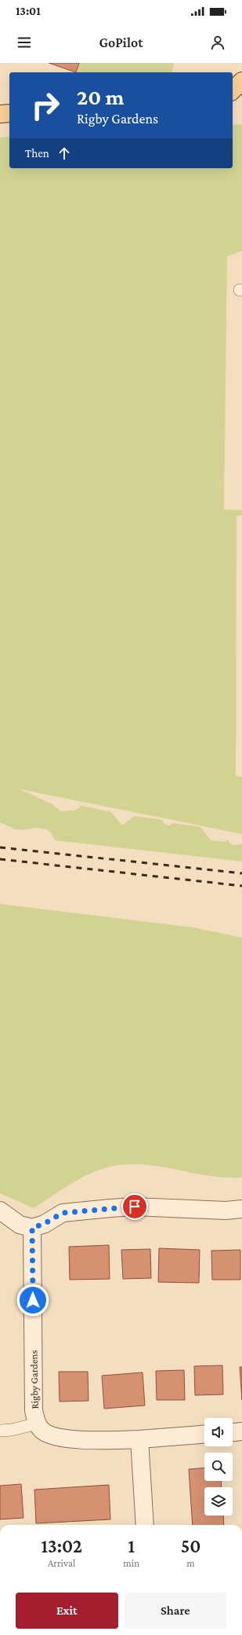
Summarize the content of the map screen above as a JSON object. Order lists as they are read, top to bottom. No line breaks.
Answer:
{"streets":{"street":["Rigby Gardens"]},"page":{"status":"13:01","header":"GoPilot","turn":["20 m","Rigby Gardens"],"then":"Then","eta":["13:02","Arrival","1","min","50","m"],"buttons":["Exit","Share"]}}
